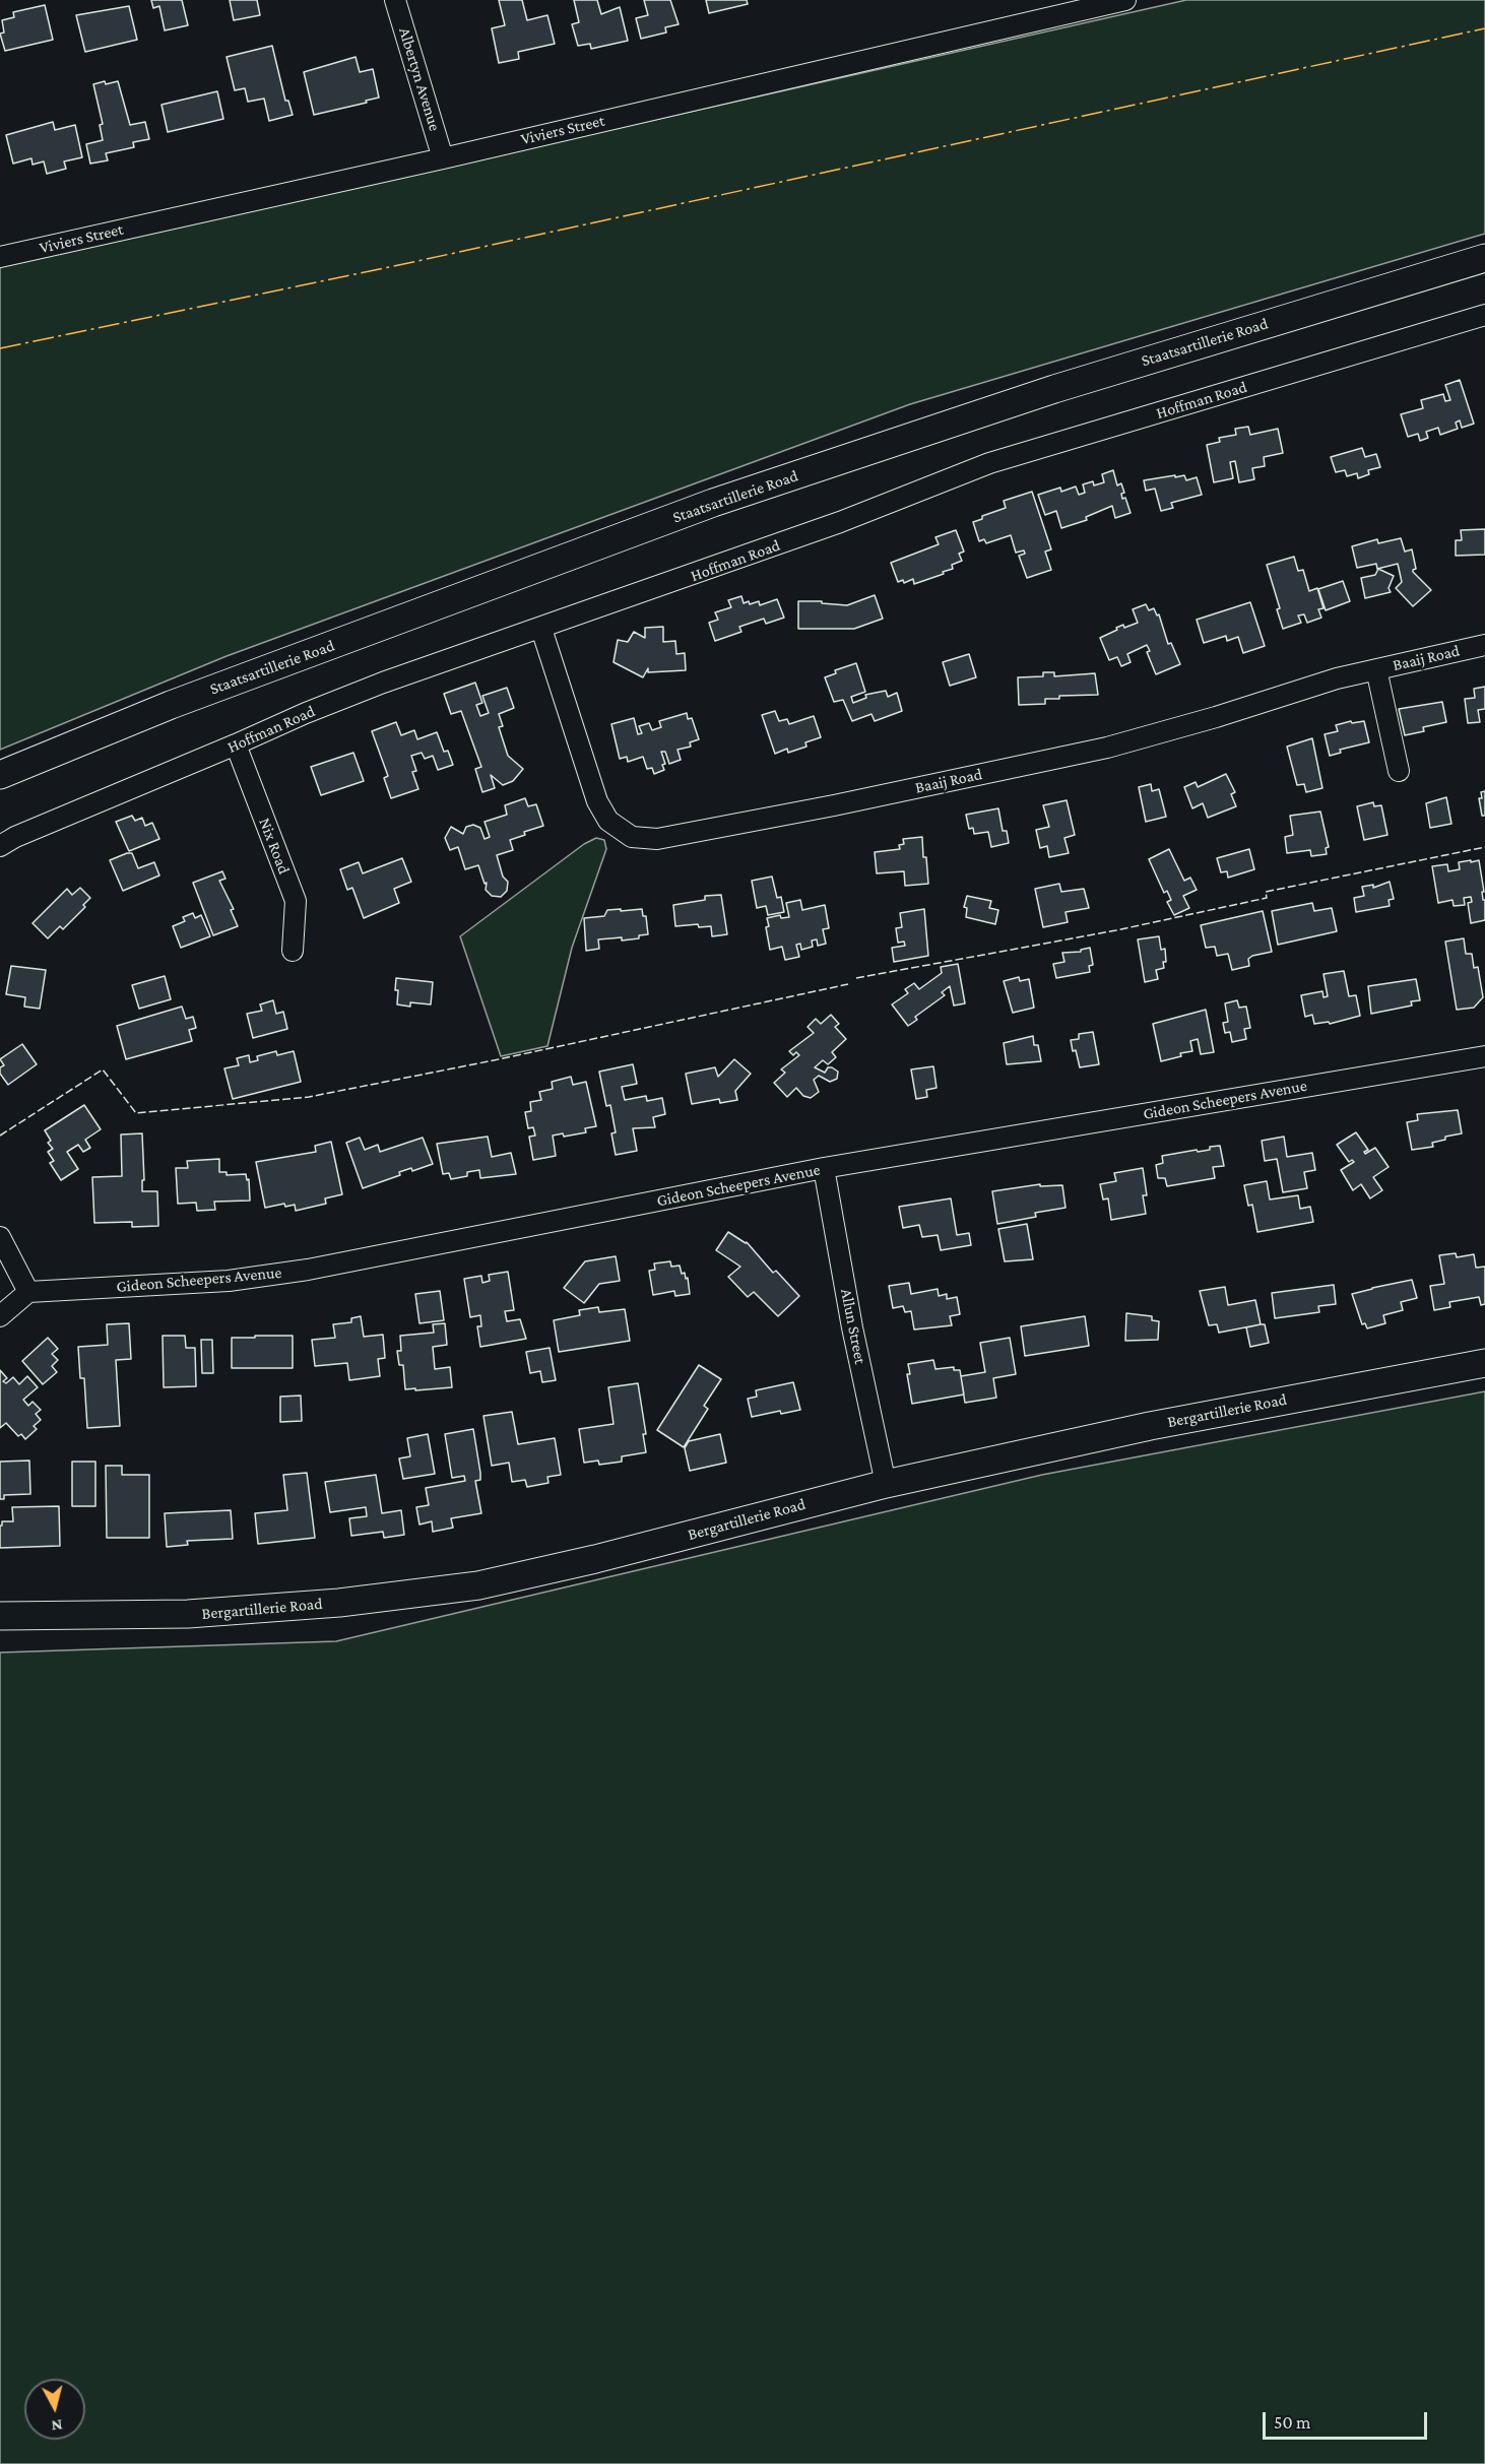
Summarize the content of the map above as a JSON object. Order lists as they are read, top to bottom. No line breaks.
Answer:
{"streets":{"street":["Albertyn Avenue","Viviers Street","Staatsartillerie Road","Hoffman Road","Baaij Road","Nix Road","Gideon Scheepers Avenue","Allun Street","Bergartillerie Road"]},"crossings":[["Albertyn Avenue","Viviers Street"],["Hoffman Road","Baaij Road"],["Hoffman Road","Nix Road"],["Gideon Scheepers Avenue","Allun Street"],["Allun Street","Bergartillerie Road"]],"scale_bar":"50 m","north":"bottom"}
